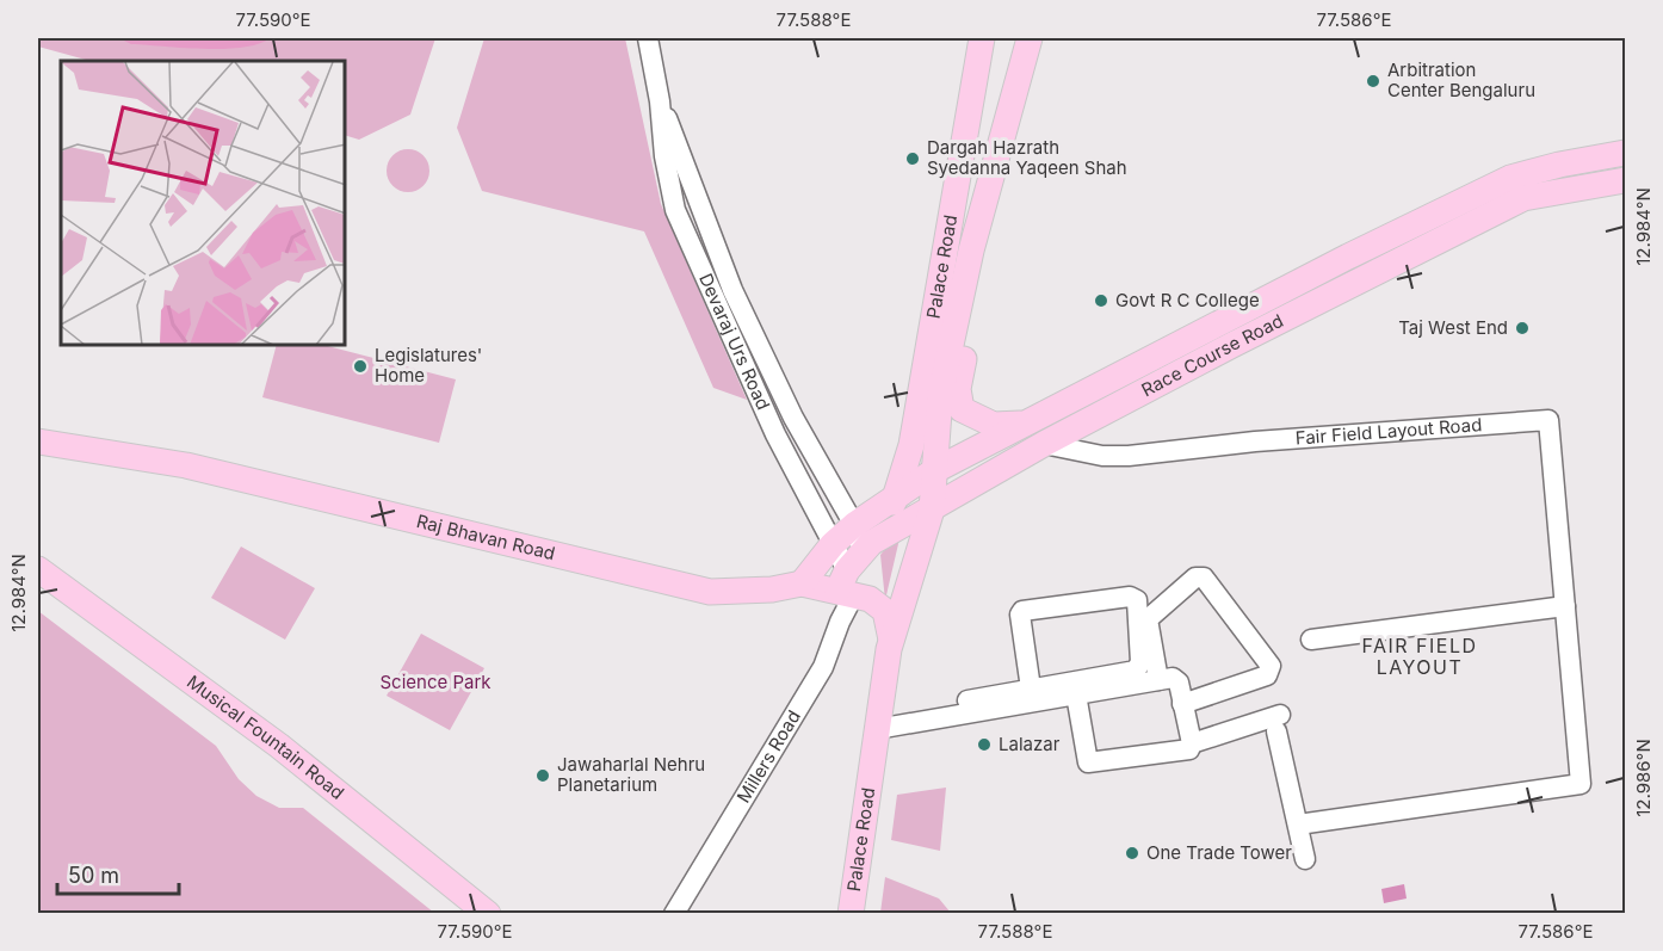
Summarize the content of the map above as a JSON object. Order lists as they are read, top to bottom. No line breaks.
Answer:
{"streets":{"main road":["Palace Road","Race Course Road","Raj Bhavan Road","Musical Fountain Road"],"street":["Devaraj Urs Road","Fair Field Layout Road","Millers Road"]},"crossings":[["Palace Road","Devaraj Urs Road"],["Palace Road","Race Course Road"],["Palace Road","Raj Bhavan Road"],["Palace Road","Millers Road"],["Devaraj Urs Road","Race Course Road"],["Devaraj Urs Road","Millers Road"],["Race Course Road","Fair Field Layout Road"],["Race Course Road","Millers Road"]],"districts":["FAIR FIELD LAYOUT"],"parks":["Science Park"],"places":["Arbitration Center Bengaluru","Dargah Hazrath Syedanna Yaqeen Shah","Govt R C College","Taj West End","Legislatures' Home","Lalazar","Jawaharlal Nehru Planetarium","One Trade Tower"],"scale_bar":"50 m","coordinates":["77.590°E","77.588°E","77.586°E","12.984°N","12.986°N"]}
